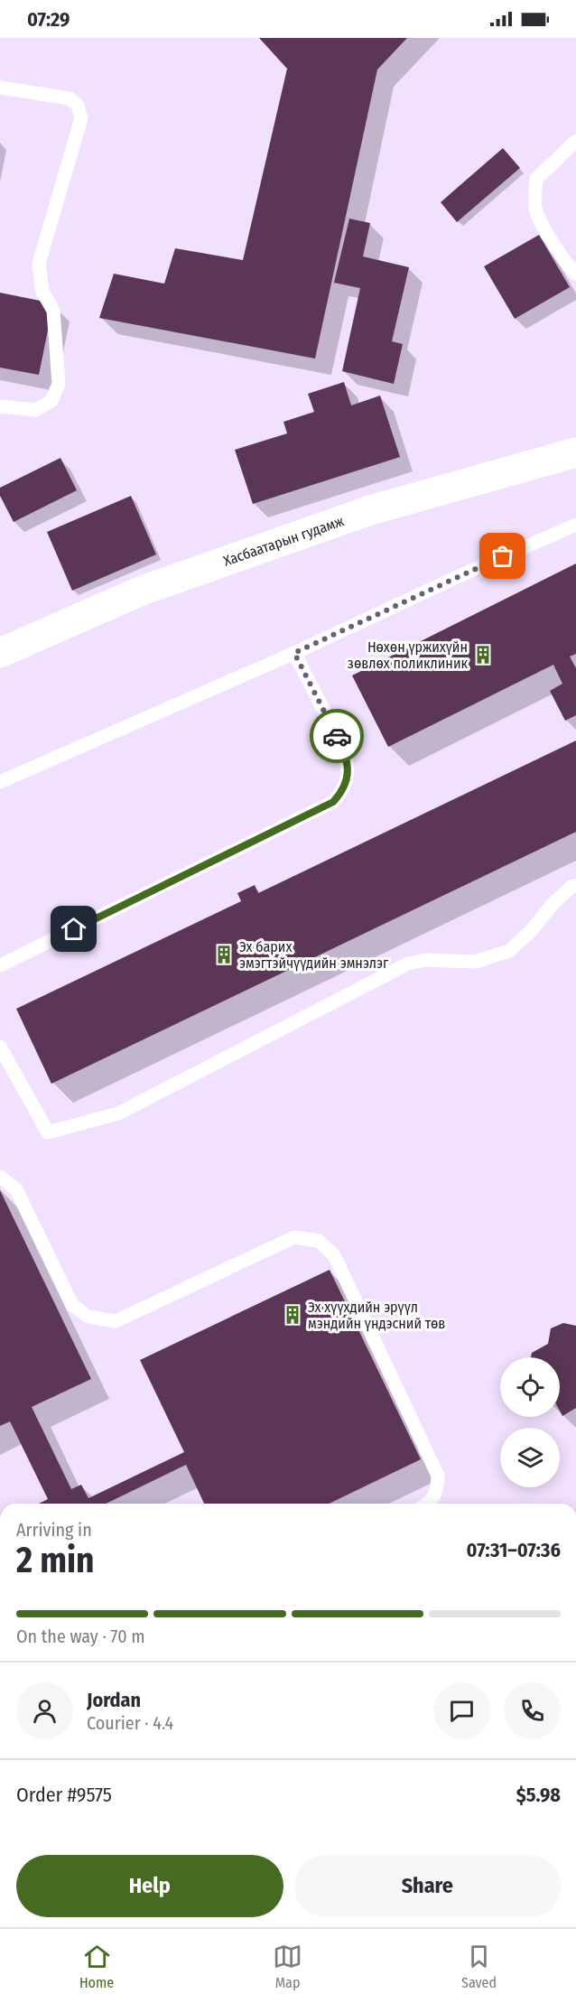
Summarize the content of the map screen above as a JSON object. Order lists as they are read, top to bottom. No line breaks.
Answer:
{"streets":{"street":["Хасбаатарын гудамж"]},"places":{"building":["Нөхөн үржихүйн зөвлөх поликлиник","Эх барих эмэгтэйчүүдийн эмнэлэг","Эх хүүхдийн эрүүл мэндийн үндэсний төв"]},"page":{"status":"07:29","heading":["2 min","Arriving in","07:31–07:36"],"panel":["Jordan","Courier · 4.4","Order #9575","$5.98"],"bar":"On the way · 70 m","buttons":["Help","Share"],"tabs":["Home","Map","Saved"]}}
